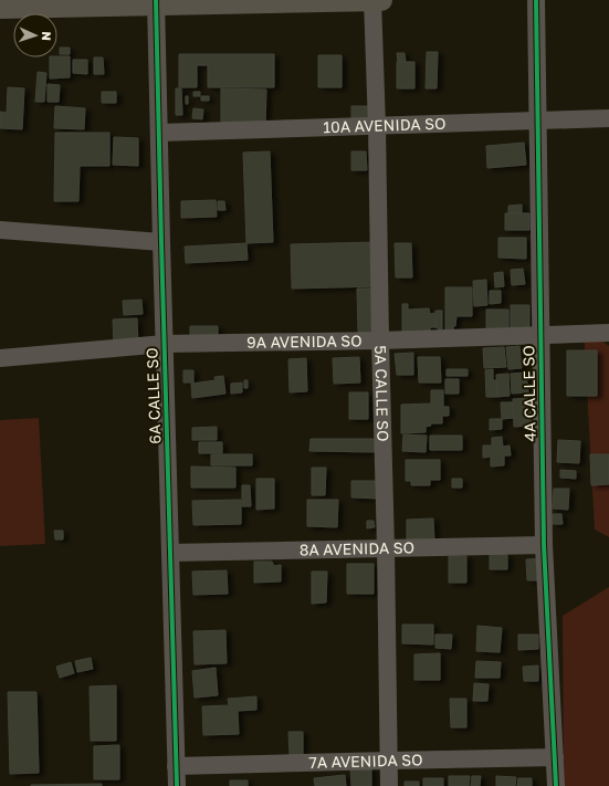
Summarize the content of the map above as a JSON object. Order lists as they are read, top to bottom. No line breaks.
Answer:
{"streets":{"street":["10A AVENIDA SO","9A AVENIDA SO","5A CALLE SO","4A CALLE SO","6A CALLE SO","8A AVENIDA SO","7A AVENIDA SO"]},"crossings":[["10A AVENIDA SO","5A CALLE SO"],["10A AVENIDA SO","4A CALLE SO"],["10A AVENIDA SO","6A CALLE SO"],["9A AVENIDA SO","5A CALLE SO"],["9A AVENIDA SO","4A CALLE SO"],["9A AVENIDA SO","6A CALLE SO"],["5A CALLE SO","8A AVENIDA SO"],["5A CALLE SO","7A AVENIDA SO"],["4A CALLE SO","8A AVENIDA SO"],["4A CALLE SO","7A AVENIDA SO"],["6A CALLE SO","8A AVENIDA SO"],["6A CALLE SO","7A AVENIDA SO"]],"north":"right"}
